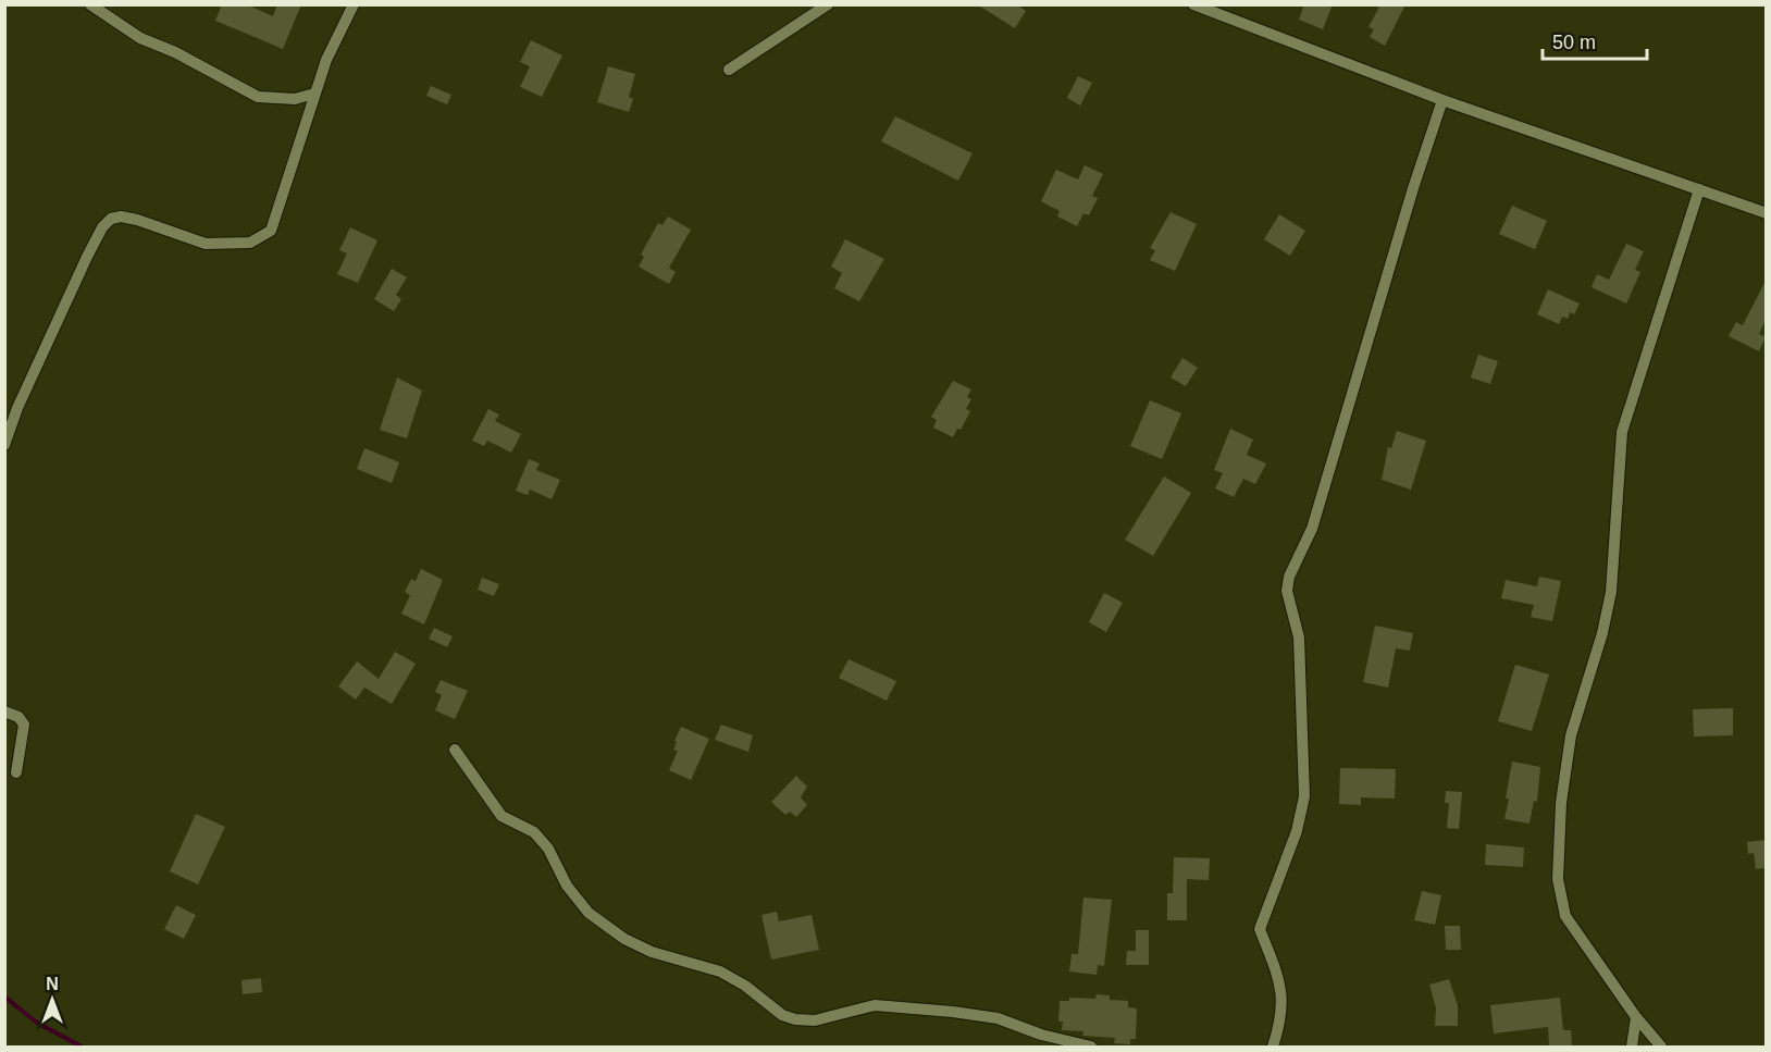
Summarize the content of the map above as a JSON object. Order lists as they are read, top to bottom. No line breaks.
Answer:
{"scale_bar":"50 m","north":"top"}
